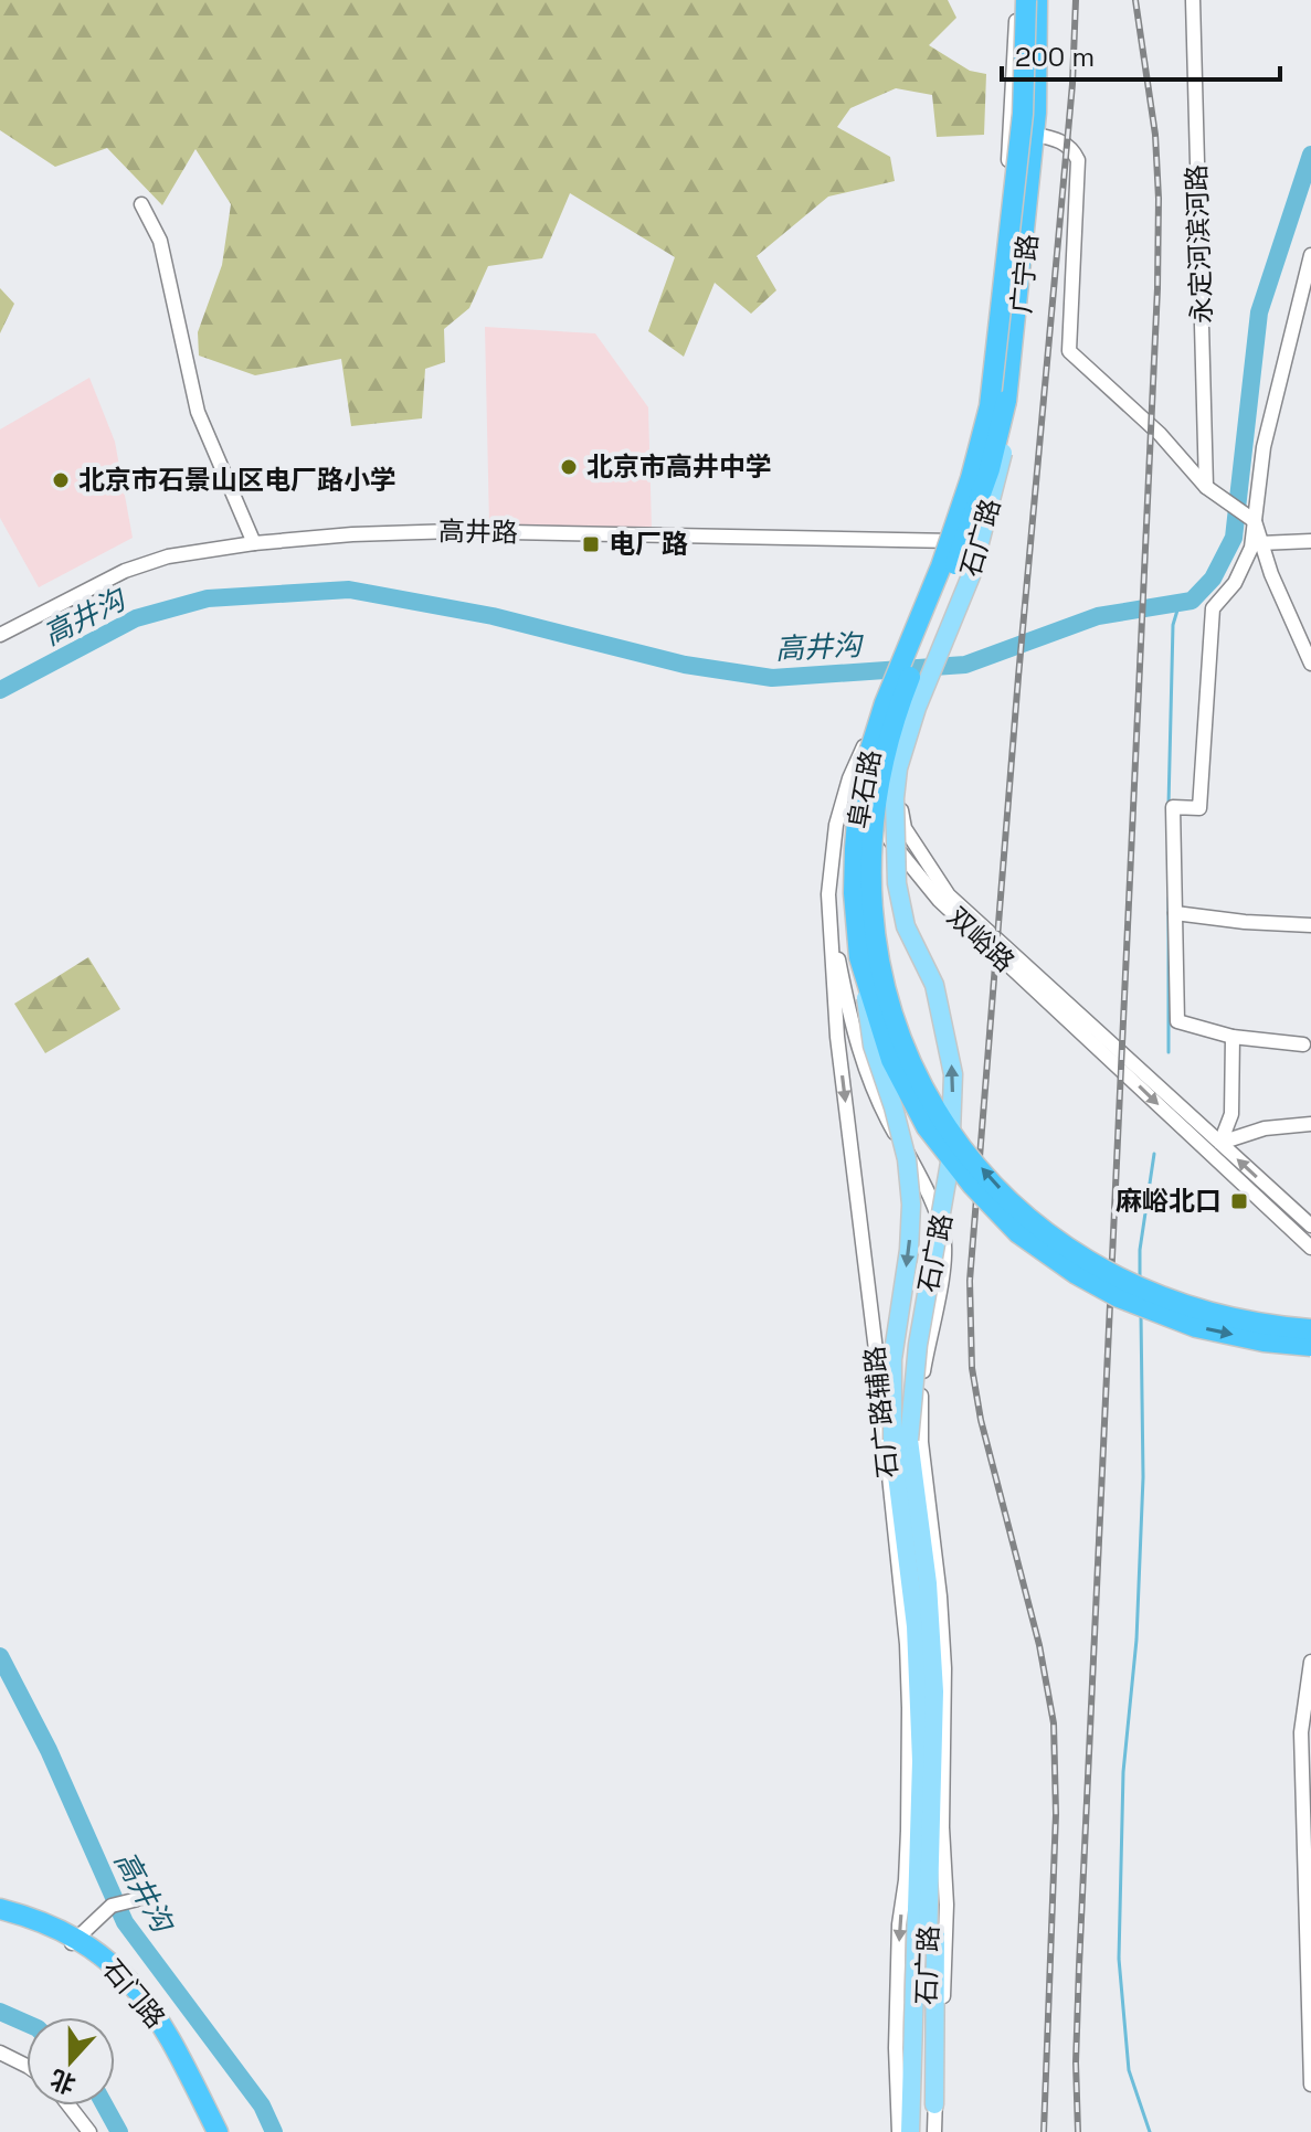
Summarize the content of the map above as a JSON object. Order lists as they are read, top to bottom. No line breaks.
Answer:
{"streets":{"highway":["阜石路","石门路"],"main road":["石广路"],"street":["永定河滨河路","广宁路","高井路","双峪路","石广路辅路"]},"crossings":[["广宁路","高井路"],["广宁路","阜石路"],["广宁路","双峪路"],["高井路","双峪路"],["石广路","阜石路"],["双峪路","石广路辅路"]],"water":["高井沟"],"places":{"other":["北京市高井中学","北京市石景山区电厂路小学"],"transit":["电厂路","麻峪北口"]},"scale_bar":"200 m","north":"bottom"}
